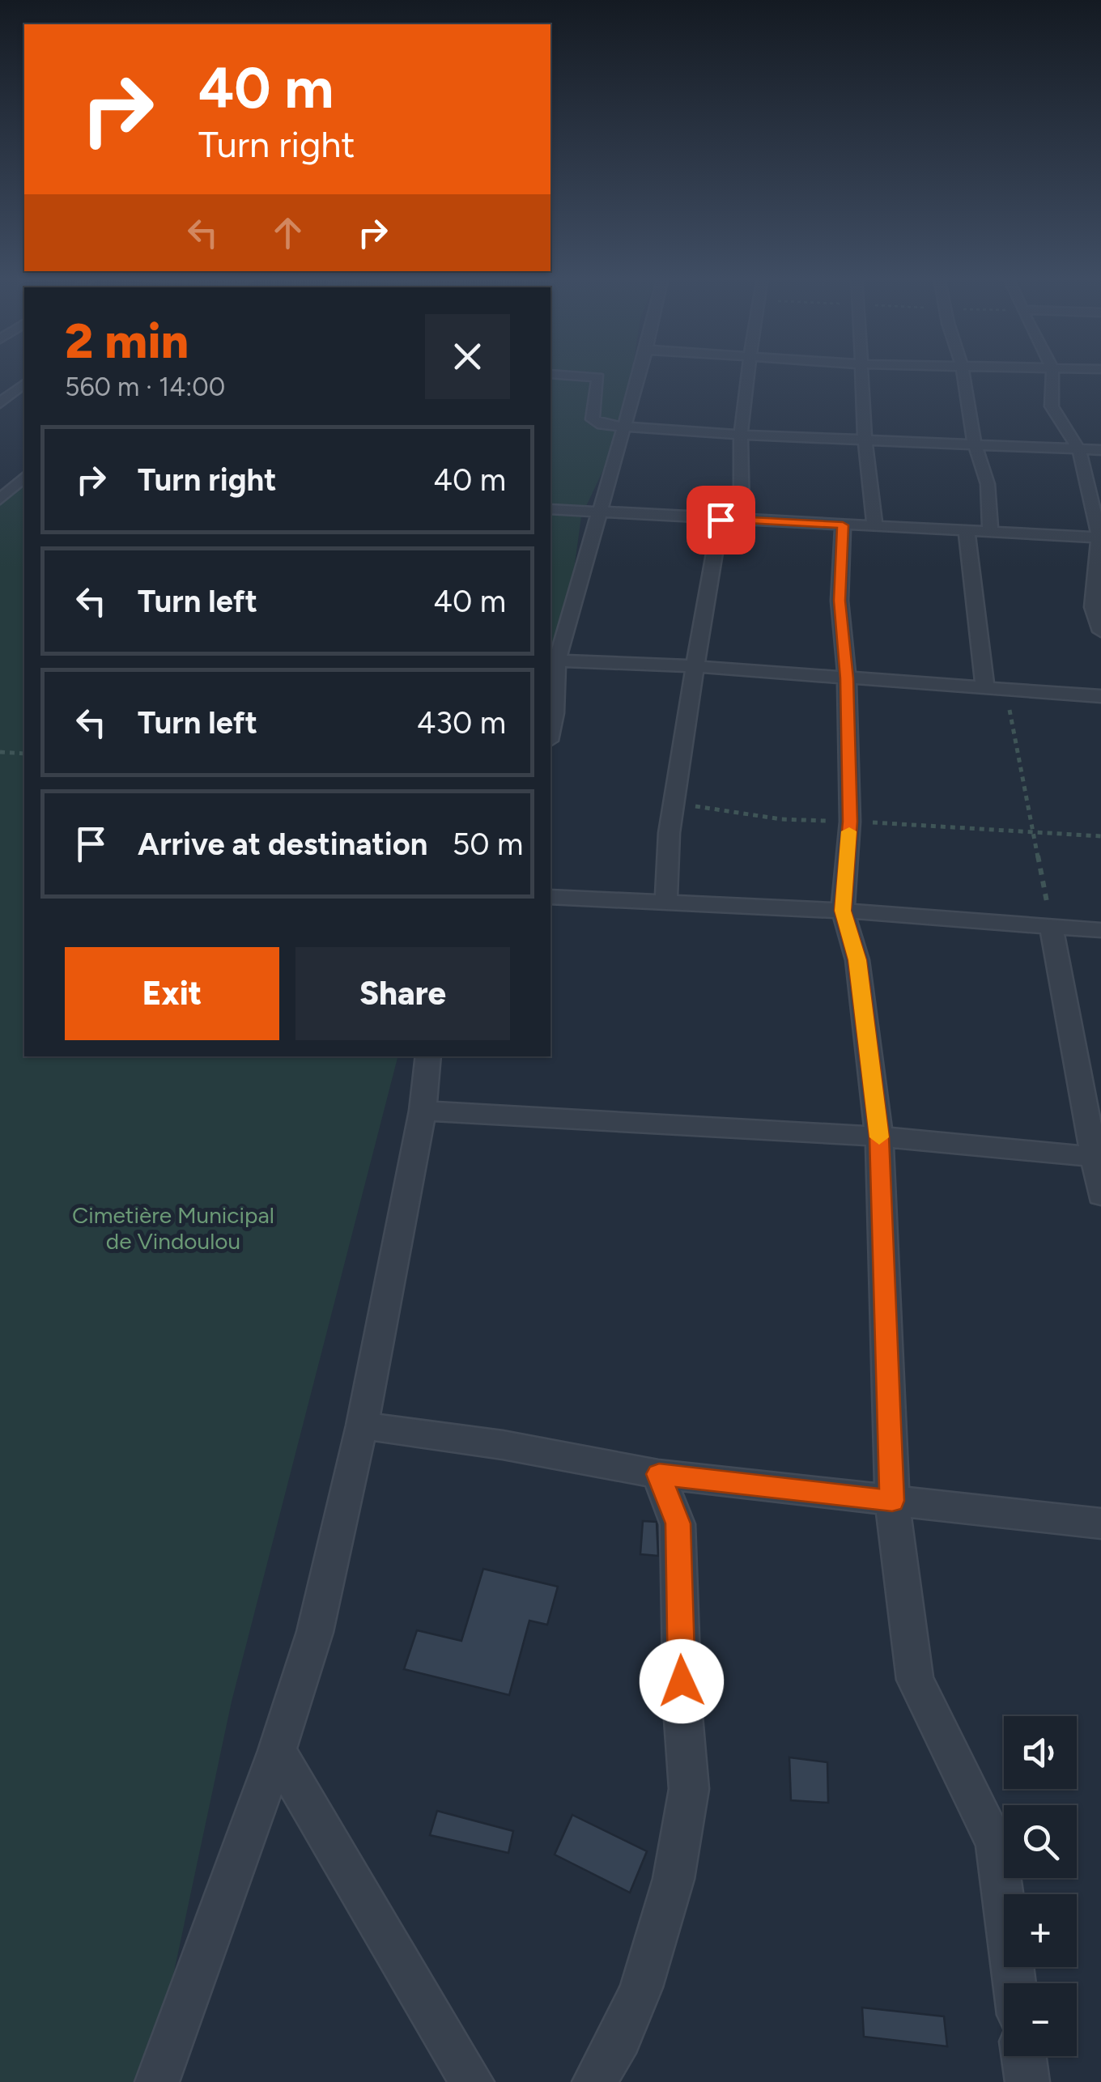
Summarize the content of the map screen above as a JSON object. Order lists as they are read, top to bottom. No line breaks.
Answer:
{"parks":["Cimetière Municipal de Vindoulou"],"page":{"turn":["40 m","Turn right"],"heading":["2 min","560 m · 14:00"],"list":[{"name":"Turn right","value":"40 m"},{"name":"Turn left","value":"40 m"},{"name":"Turn left","value":"430 m"},{"name":"Arrive at destination","value":"50 m"}],"buttons":["Exit","Share"],"map_buttons":["+","−"]}}
